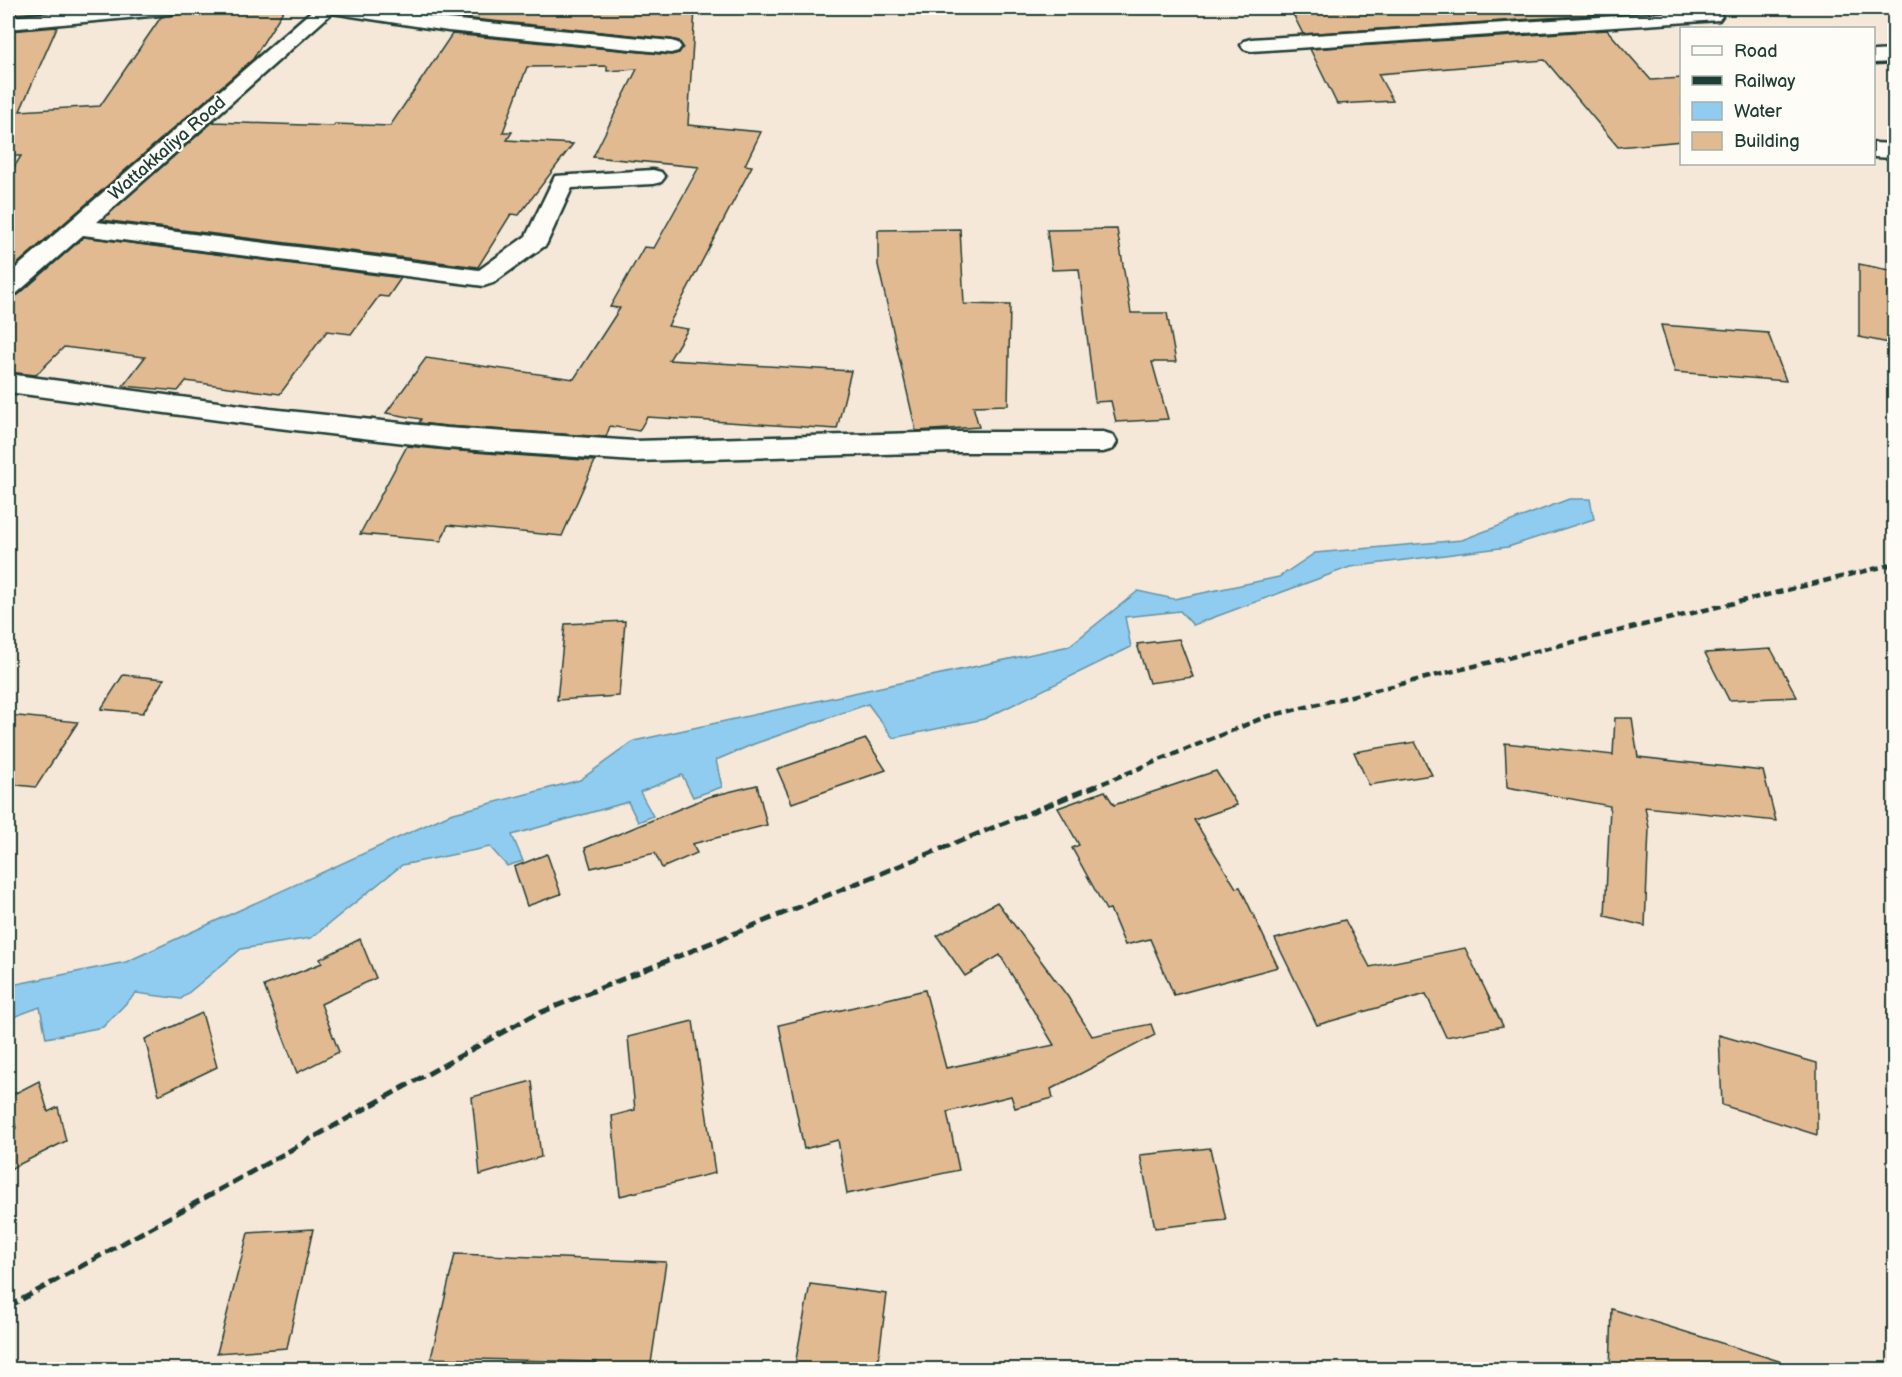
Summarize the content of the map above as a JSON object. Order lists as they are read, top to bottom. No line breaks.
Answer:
{"streets":{"street":["Wattakkaliya Road"]},"legend":["Road","Railway","Water","Building"]}
